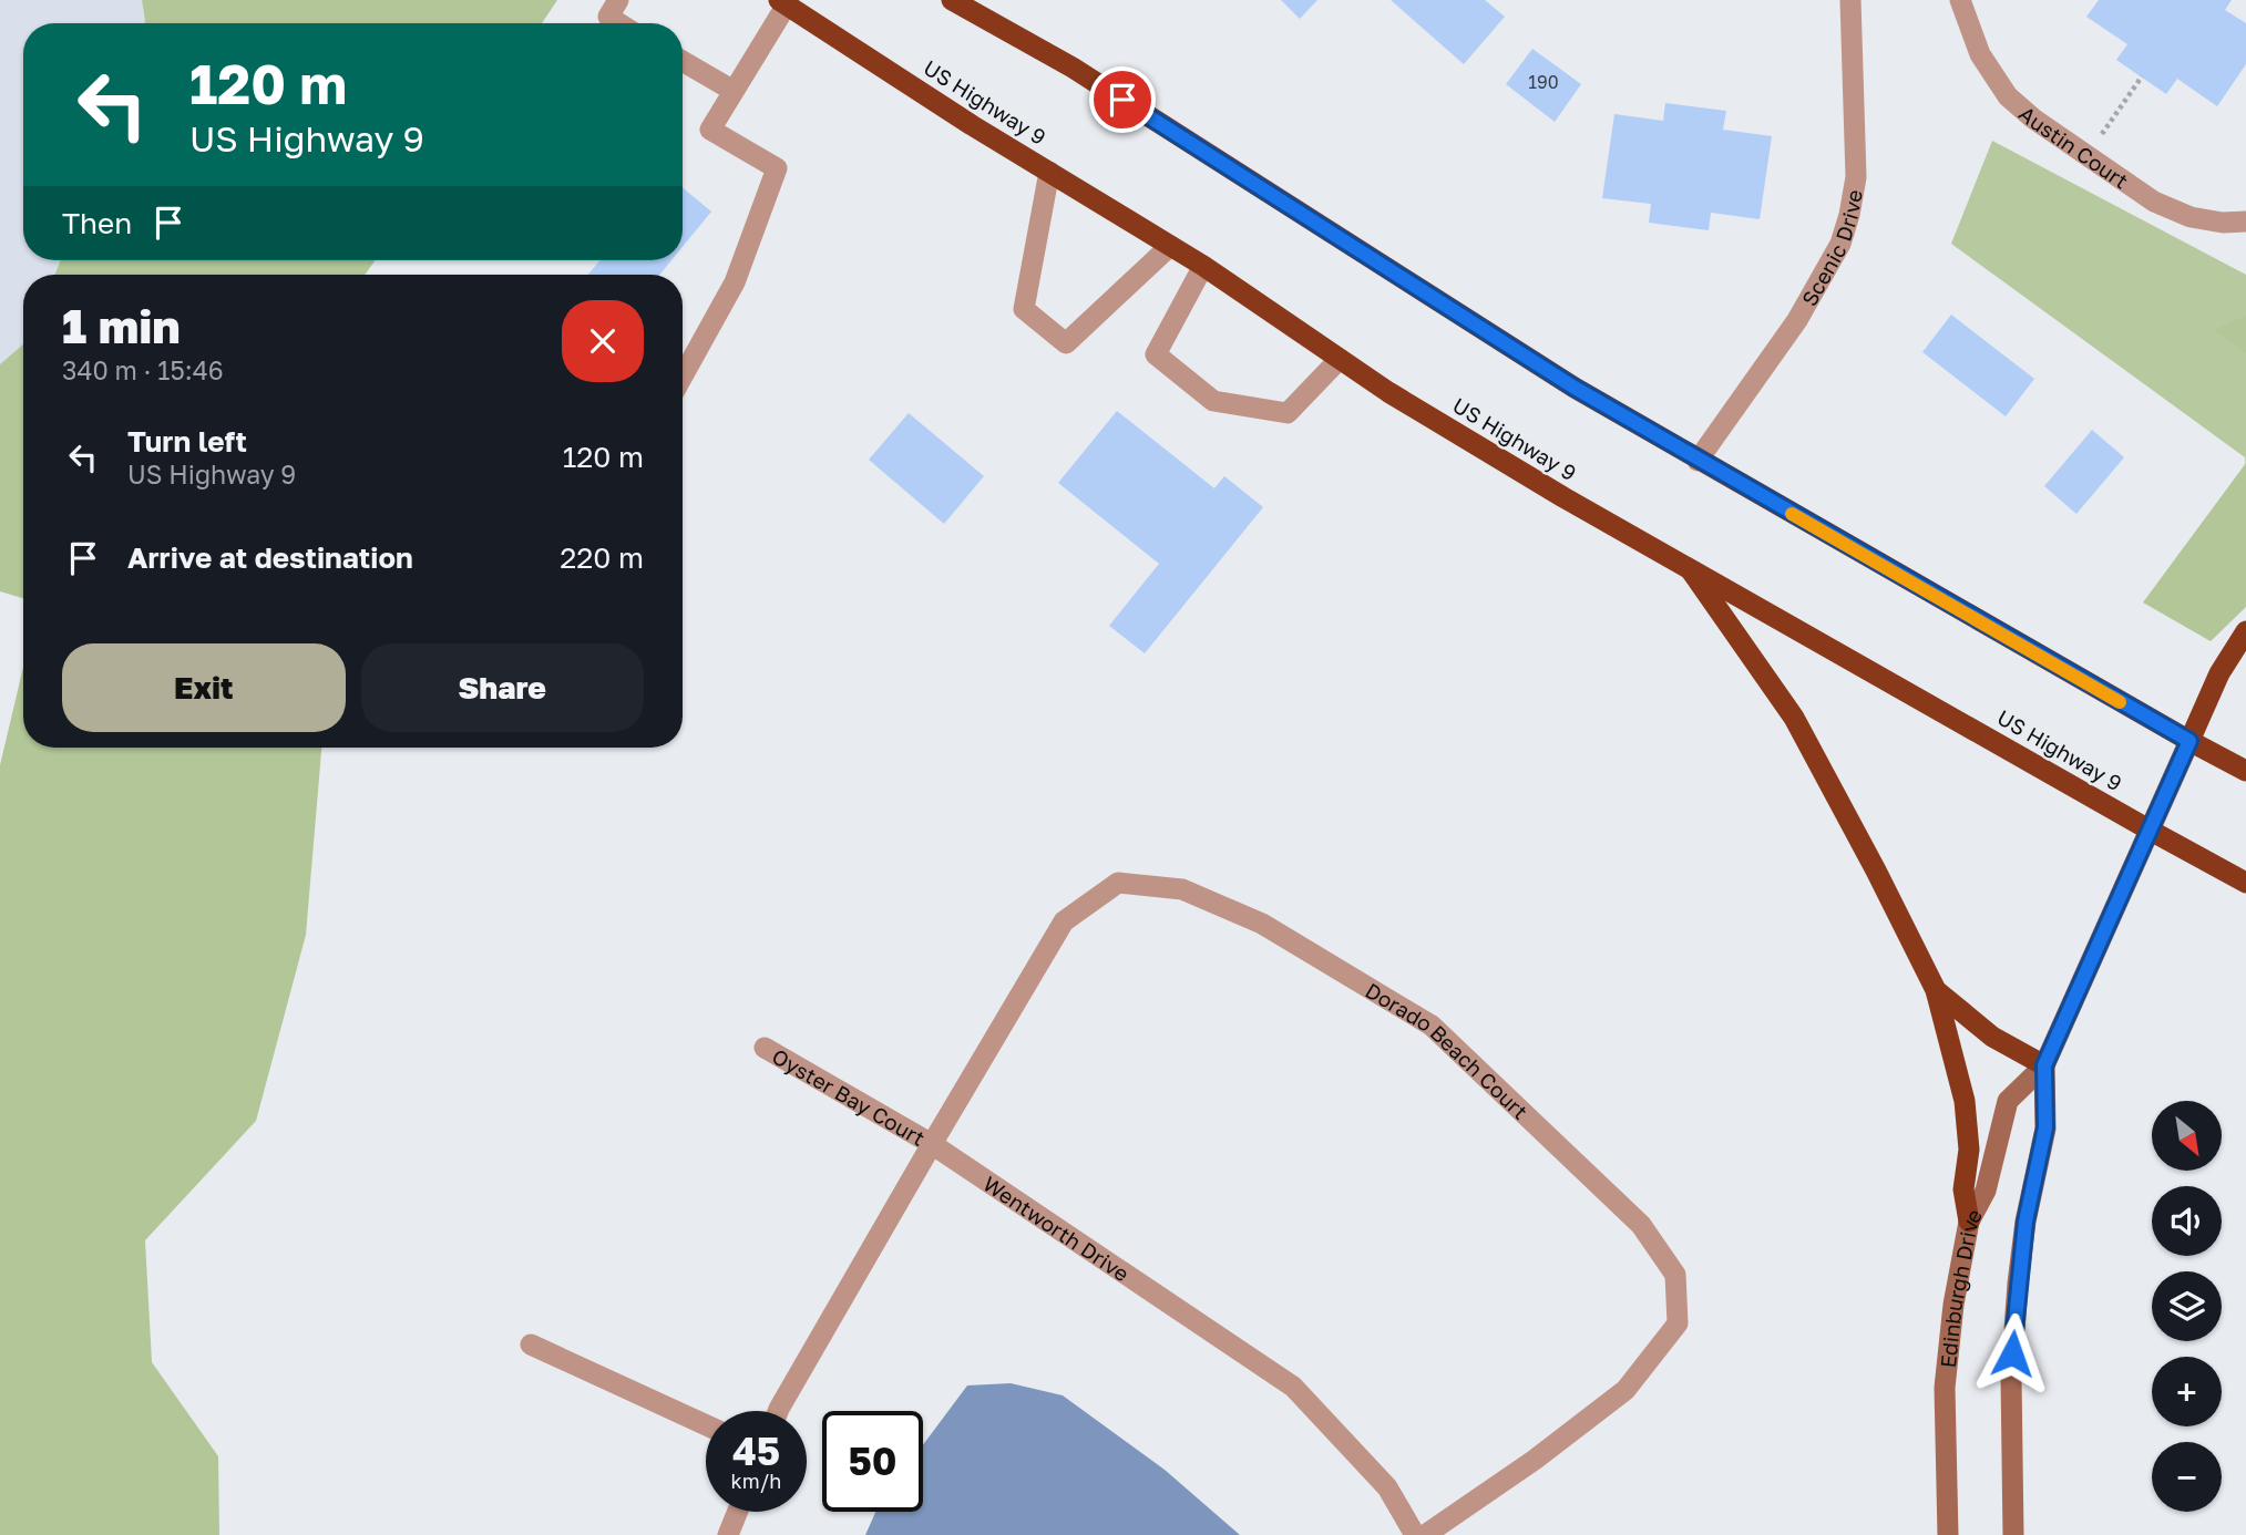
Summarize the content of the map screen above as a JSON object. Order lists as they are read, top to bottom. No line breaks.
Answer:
{"streets":{"highway":["US Highway 9"],"main road":["Edinburgh Drive"],"street":["Austin Court","Scenic Drive","Dorado Beach Court","Oyster Bay Court","Wentworth Drive"]},"crossings":[["US Highway 9","Edinburgh Drive"],["Dorado Beach Court","Oyster Bay Court"],["Dorado Beach Court","Wentworth Drive"],["Oyster Bay Court","Wentworth Drive"]],"house_numbers":["190"],"north":"bottom right","page":{"turn":["120 m","US Highway 9"],"then":"Then","heading":["1 min","340 m · 15:46"],"list":[{"name":"Turn left","note":"US Highway 9","value":"120 m"},{"name":"Arrive at destination","value":"220 m"}],"buttons":["Exit","Share"],"map_buttons":["+","−"],"speed":"45 km/h","limit":"50"}}
